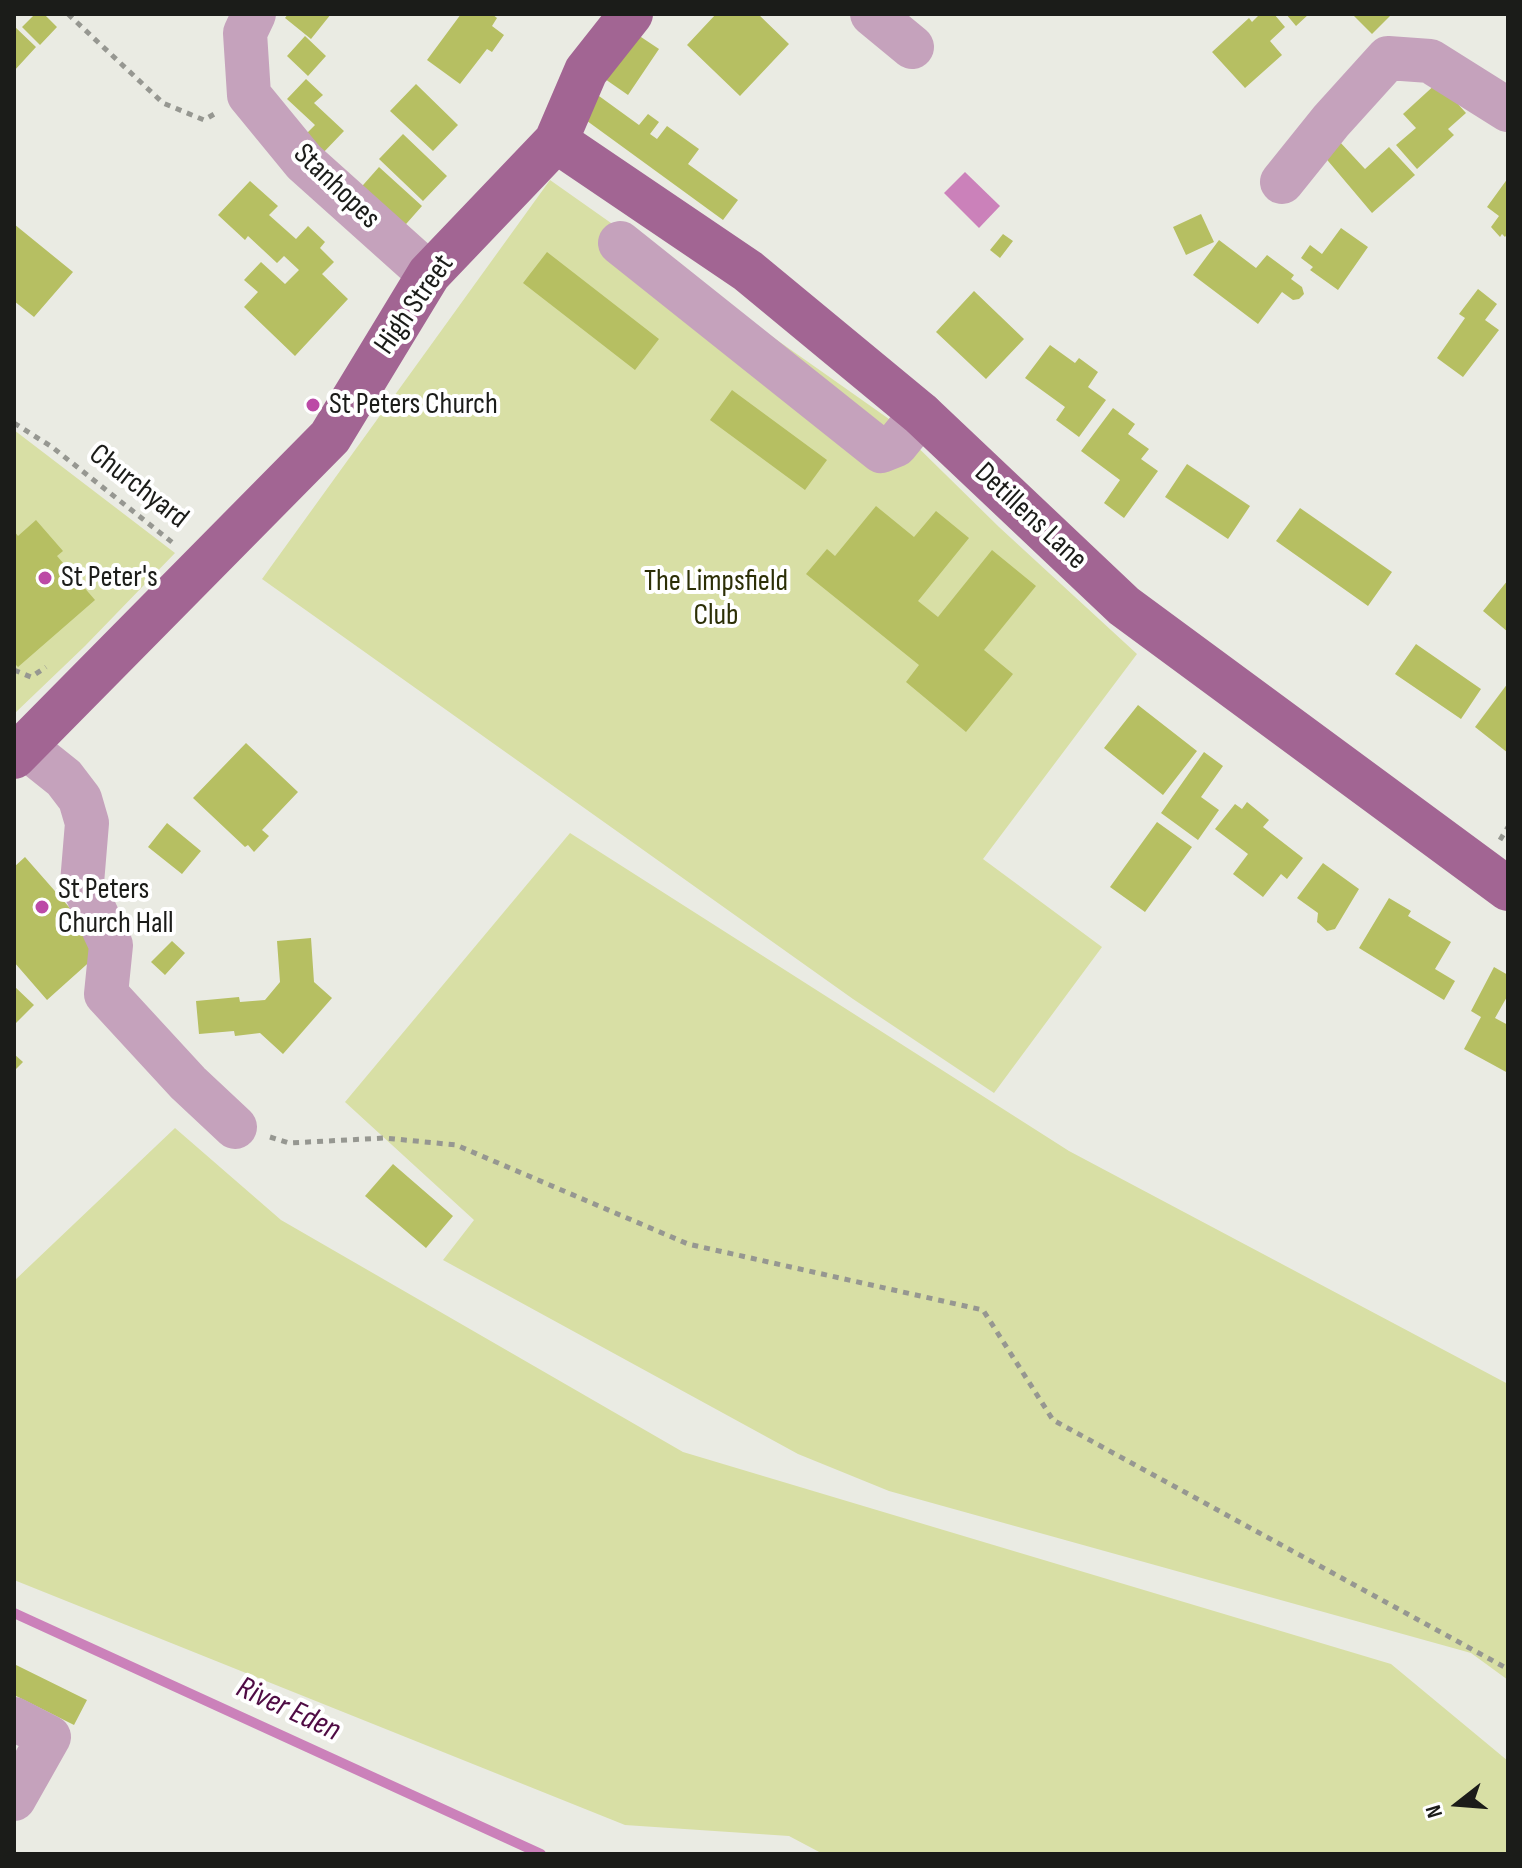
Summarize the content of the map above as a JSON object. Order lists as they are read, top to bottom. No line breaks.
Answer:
{"streets":{"main road":["High Street","Detillens Lane"],"street":["Stanhopes"],"path":["Churchyard"]},"crossings":[["Stanhopes","High Street"],["High Street","Detillens Lane"]],"water":["River Eden"],"parks":["The Limpsfield Club"],"places":["St Peters Church","St Peter's","St Peters Church Hall"],"north":"left"}
